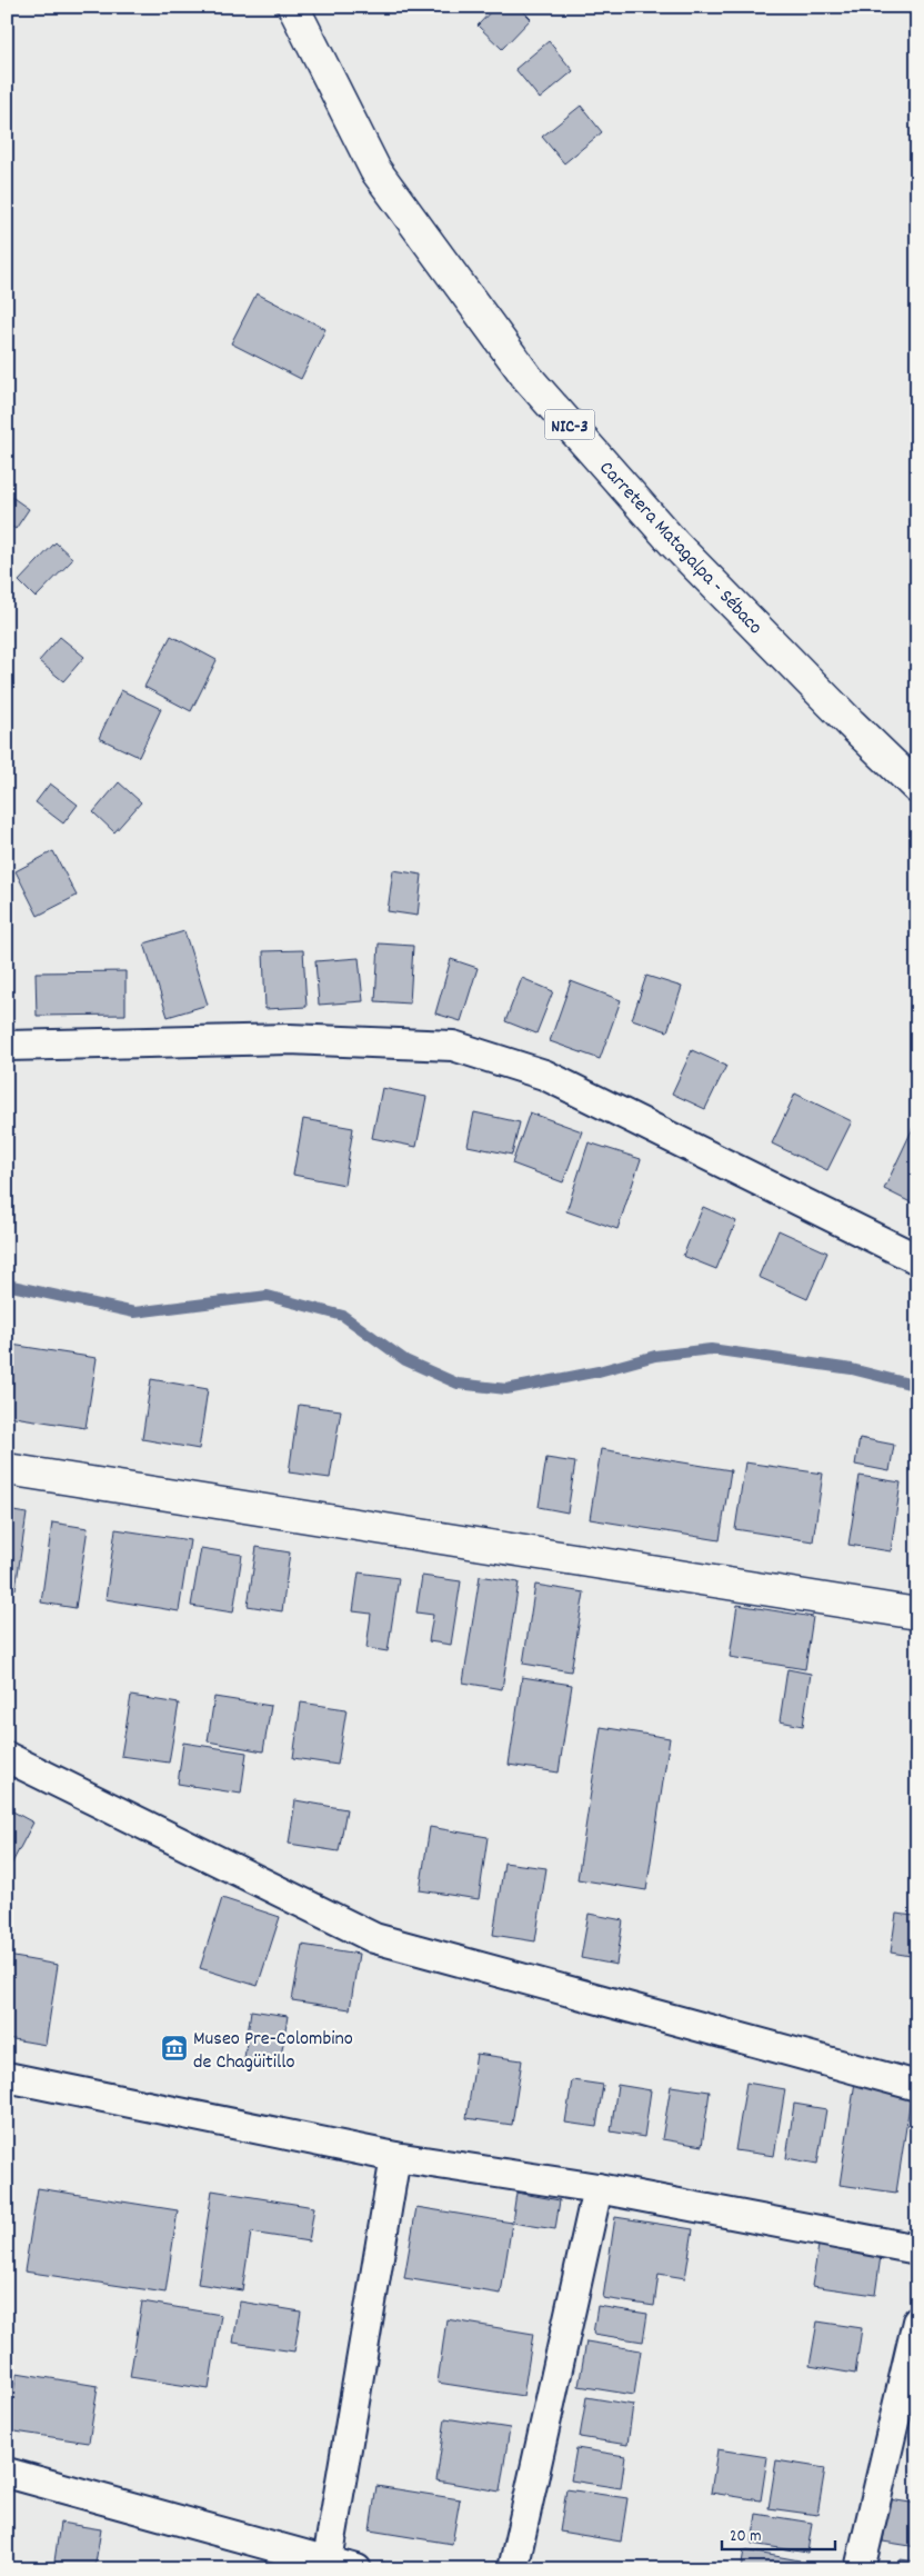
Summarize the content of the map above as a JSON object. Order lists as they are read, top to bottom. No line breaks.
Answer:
{"streets":{"main road":["NIC-3","Carretera Matagalpa - Sébaco"]},"places":{"museum":["Museo Pre-Colombino de Chagüitillo"]},"scale_bar":"20 m"}
